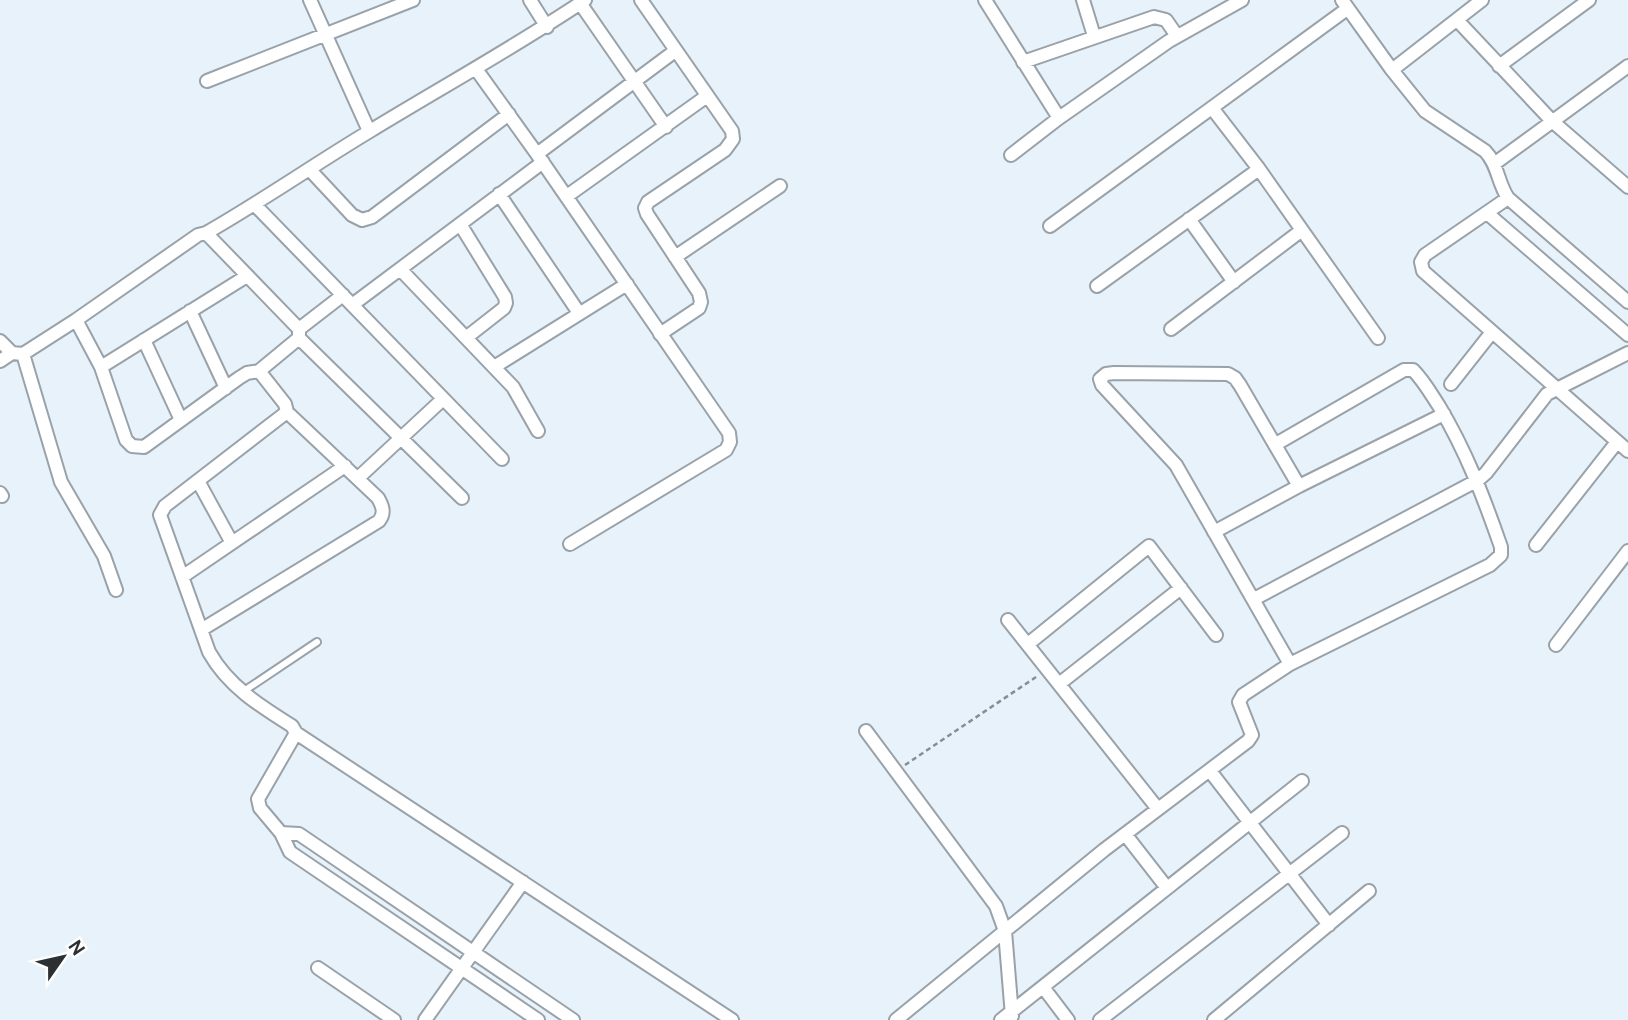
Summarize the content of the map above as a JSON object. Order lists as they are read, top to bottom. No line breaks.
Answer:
{"north":"top right"}
